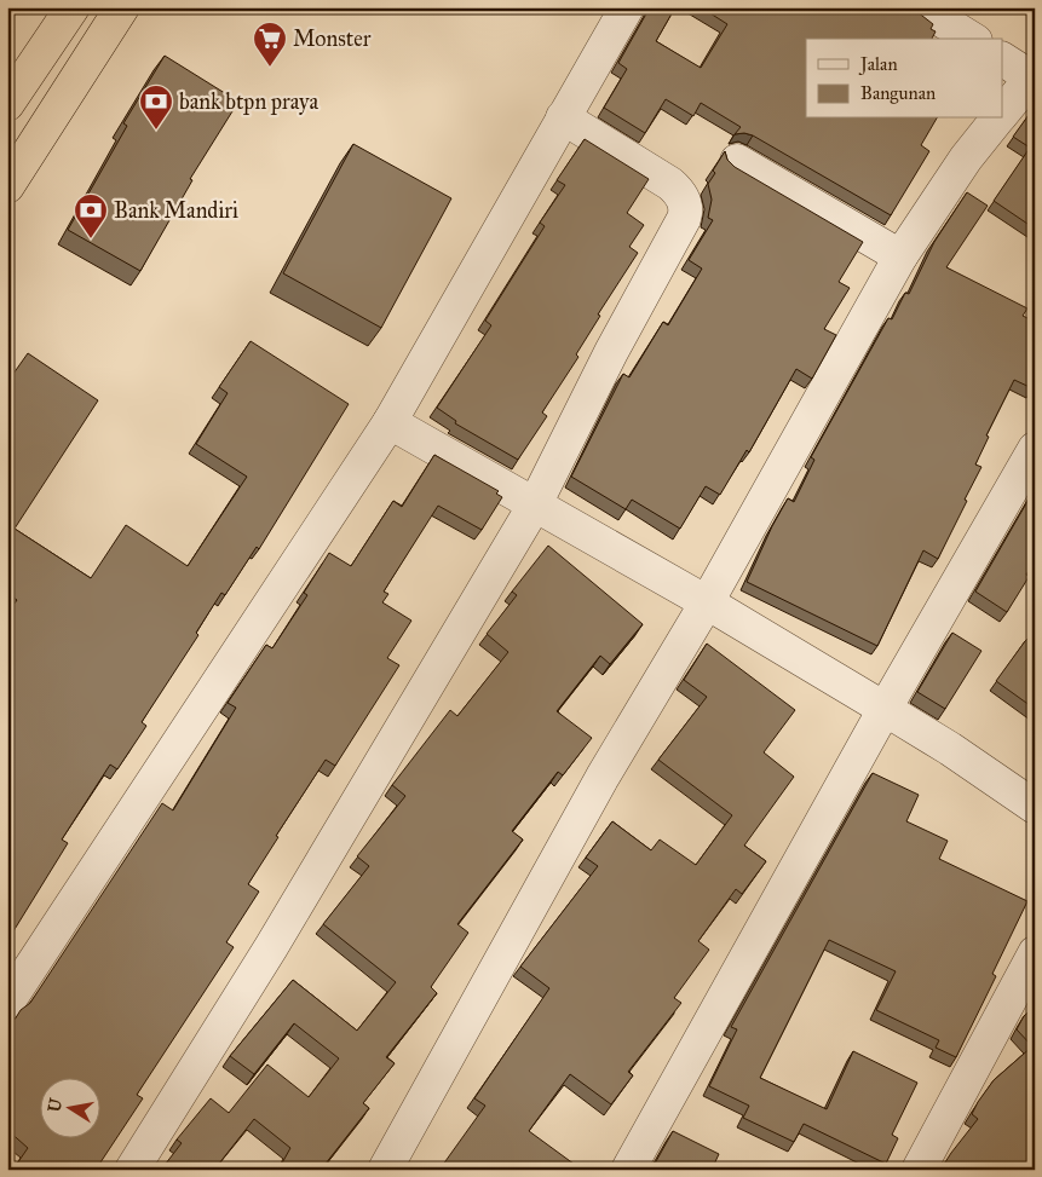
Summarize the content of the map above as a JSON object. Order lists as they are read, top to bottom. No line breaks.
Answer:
{"places":{"supermarket":["Monster"],"bank":["bank btpn praya","Bank Mandiri"]},"legend":["Jalan","Bangunan"],"north":"left"}
